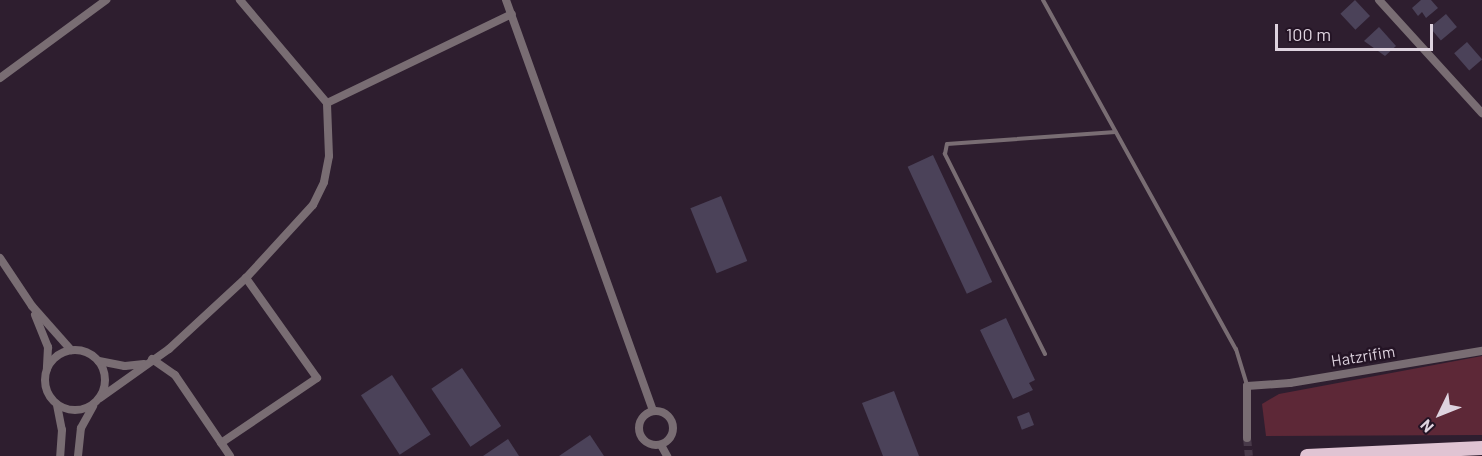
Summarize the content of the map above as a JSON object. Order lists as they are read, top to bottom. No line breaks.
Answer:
{"streets":{"street":["Hatzrifim"]},"scale_bar":"100 m","north":"bottom left"}
